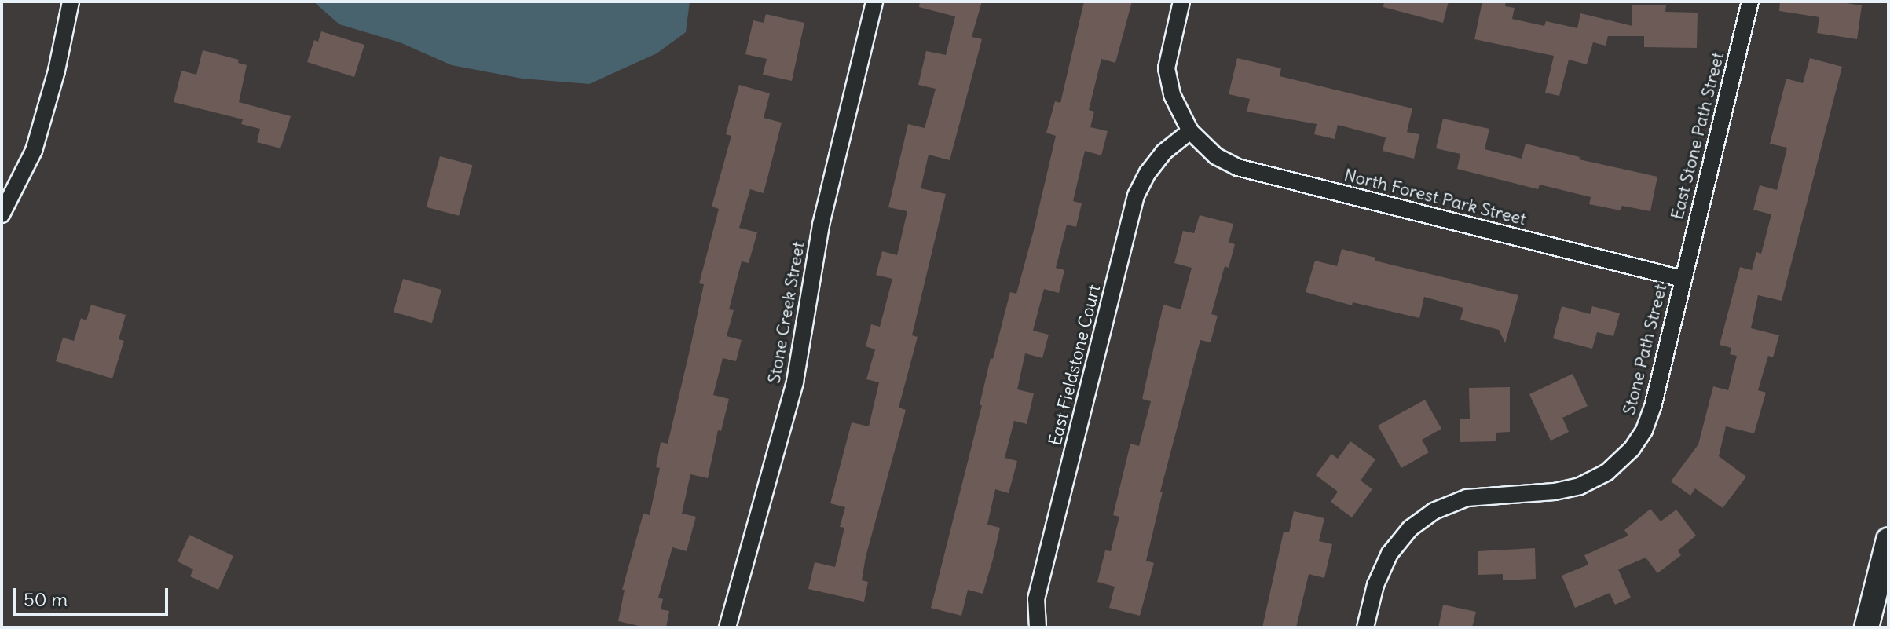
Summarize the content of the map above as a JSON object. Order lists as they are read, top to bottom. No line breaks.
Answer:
{"streets":{"street":["East Stone Path Street","North Forest Park Street","Stone Creek Street","Stone Path Street","East Fieldstone Court"]},"crossings":[["East Stone Path Street","North Forest Park Street"],["East Stone Path Street","Stone Path Street"],["North Forest Park Street","Stone Path Street"],["North Forest Park Street","East Fieldstone Court"]],"scale_bar":"50 m"}
